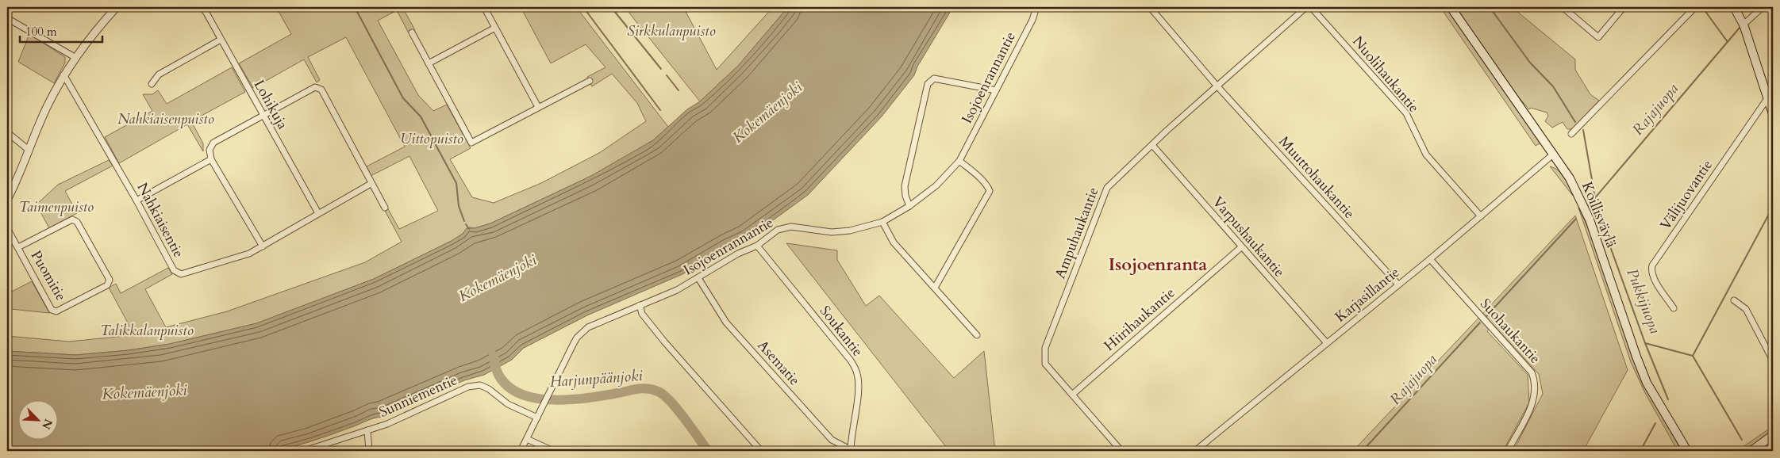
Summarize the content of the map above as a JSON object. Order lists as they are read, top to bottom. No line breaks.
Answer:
{"streets":{"main road":["Koillisväylä"],"street":["Nuolihaukantie","Isojoenrannantie","Lohikuja","Muuttohaukantie","Välijuovantie","Nahkiaisentie","Ampuhaukantie","Varpushaukantie","Puomitie","Karjasillantie","Hiirihaukantie","Soukantie","Suohaukantie","Asematie","Sunniementie"]},"crossings":[["Nuolihaukantie","Karjasillantie"],["Isojoenrannantie","Soukantie"],["Isojoenrannantie","Asematie"],["Isojoenrannantie","Sunniementie"],["Lohikuja","Nahkiaisentie"],["Muuttohaukantie","Ampuhaukantie"],["Muuttohaukantie","Karjasillantie"],["Koillisväylä","Karjasillantie"],["Ampuhaukantie","Varpushaukantie"],["Ampuhaukantie","Hiirihaukantie"],["Varpushaukantie","Karjasillantie"],["Varpushaukantie","Hiirihaukantie"],["Karjasillantie","Suohaukantie"],["Soukantie","Asematie"]],"districts":["Isojoenranta"],"water":["Rajajuopa","Kokemäenjoki","Pukkijuopa","Harjunpäänjoki"],"parks":["Sirkkulanpuisto","Nahkiaisenpuisto","Uittopuisto","Taimenpuisto","Talikkalanpuisto"],"scale_bar":"100 m","north":"bottom right"}
